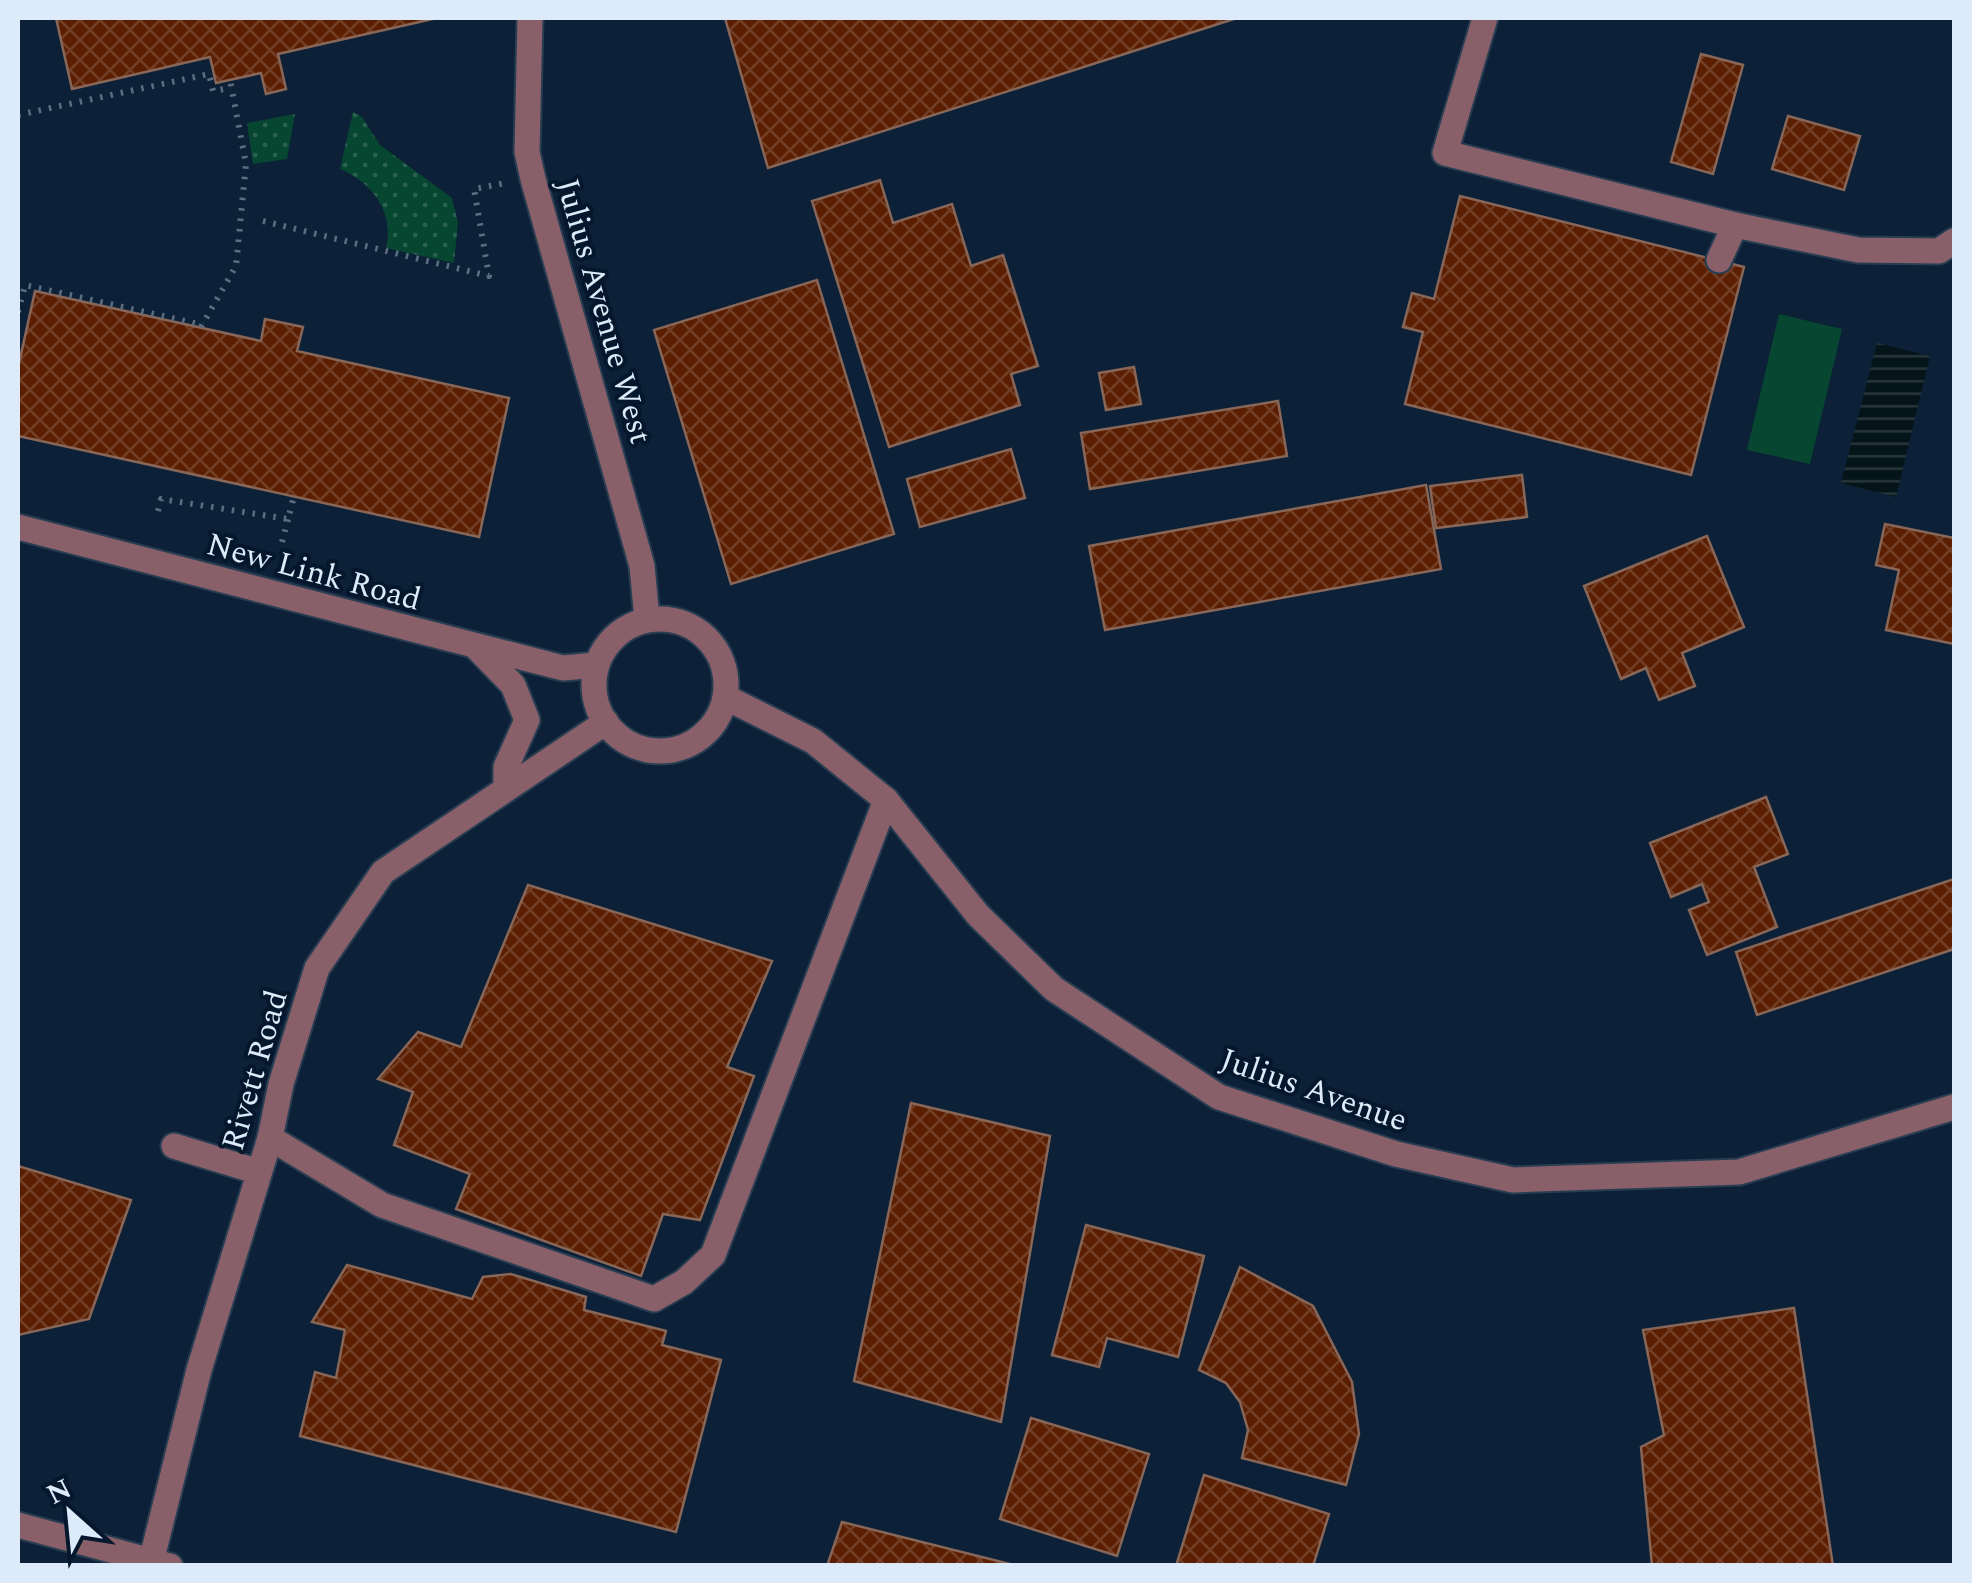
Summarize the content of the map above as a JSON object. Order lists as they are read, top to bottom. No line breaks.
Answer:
{"streets":{"street":["Julius Avenue West","New Link Road","Rivett Road","Julius Avenue"]},"crossings":[["Julius Avenue West","New Link Road"],["Julius Avenue West","Rivett Road"],["Julius Avenue West","Julius Avenue"],["New Link Road","Rivett Road"],["New Link Road","Julius Avenue"],["Rivett Road","Julius Avenue"]],"north":"top left"}
